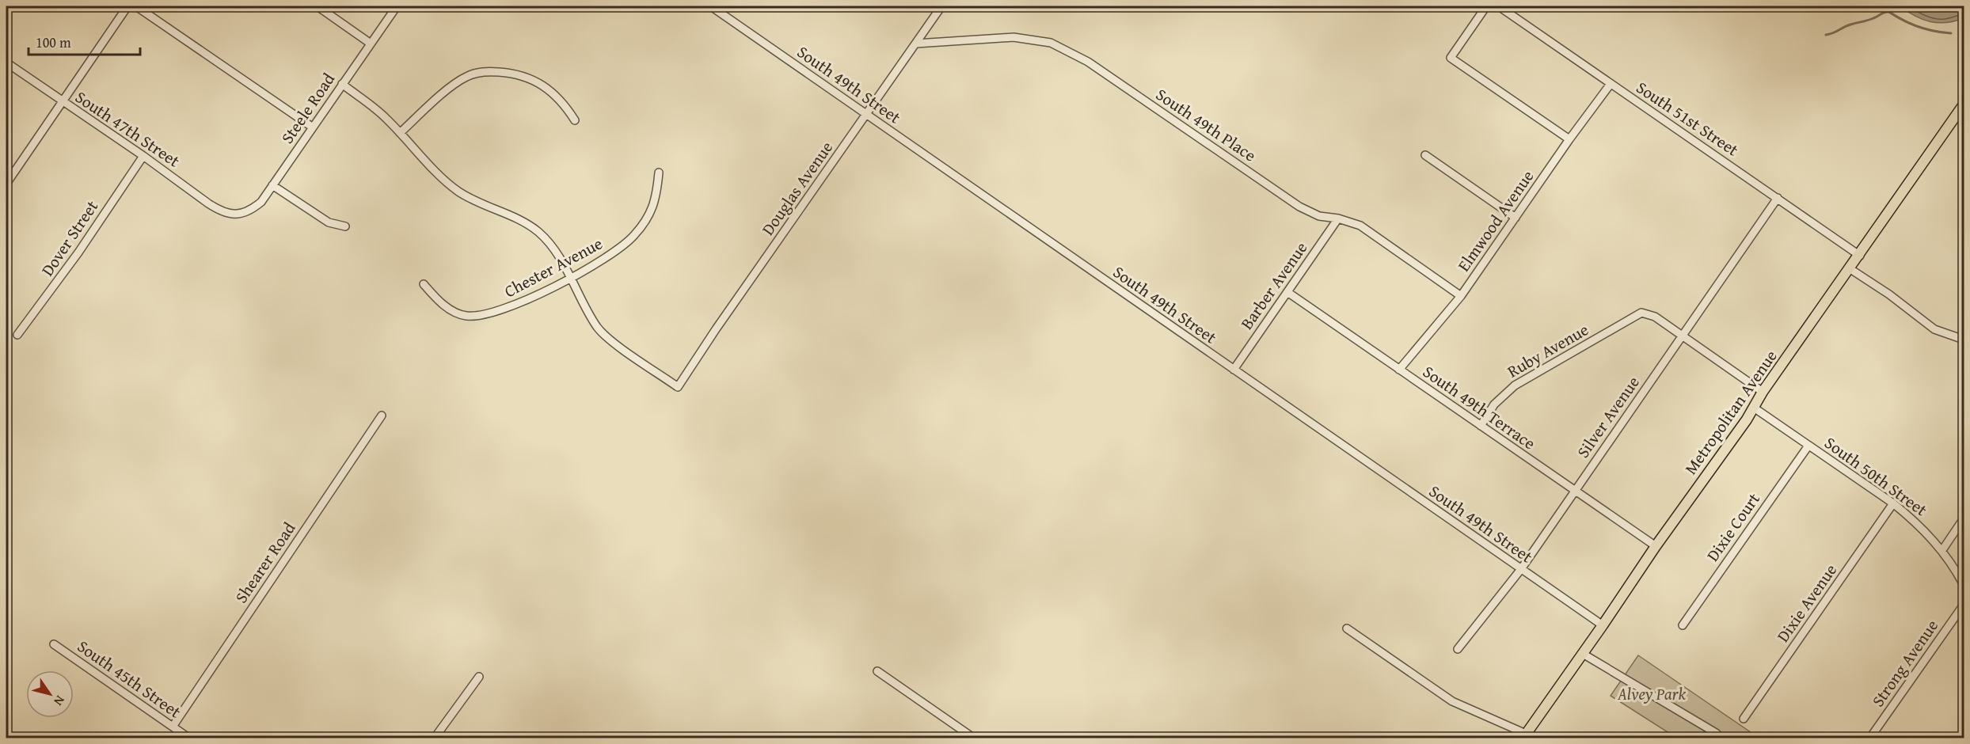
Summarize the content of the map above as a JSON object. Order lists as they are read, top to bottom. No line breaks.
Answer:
{"streets":{"main road":["Metropolitan Avenue"],"street":["South 49th Street","Steele Road","South 51st Street","South 49th Place","South 47th Street","Douglas Avenue","Elmwood Avenue","Dover Street","Chester Avenue","Barber Avenue","Ruby Avenue","South 49th Terrace","Silver Avenue","South 50th Street","Dixie Court","Shearer Road","Dixie Avenue","Strong Avenue","South 45th Street"]},"crossings":[["South 49th Street","Douglas Avenue"],["South 49th Street","Barber Avenue"],["South 49th Street","Metropolitan Avenue"],["South 49th Street","Silver Avenue"],["Steele Road","South 47th Street"],["South 51st Street","Elmwood Avenue"],["South 51st Street","Metropolitan Avenue"],["South 51st Street","Silver Avenue"],["South 49th Place","Douglas Avenue"],["South 49th Place","Elmwood Avenue"],["South 49th Place","Barber Avenue"],["South 47th Street","Dover Street"],["Douglas Avenue","Chester Avenue"],["Elmwood Avenue","South 49th Terrace"],["Barber Avenue","South 49th Terrace"],["Ruby Avenue","South 49th Terrace"],["Ruby Avenue","Silver Avenue"],["South 49th Terrace","Metropolitan Avenue"],["South 49th Terrace","Silver Avenue"],["Metropolitan Avenue","South 50th Street"],["South 50th Street","Dixie Court"],["South 50th Street","Dixie Avenue"],["Shearer Road","South 45th Street"]],"parks":["Alvey Park"],"scale_bar":"100 m","north":"bottom right"}
